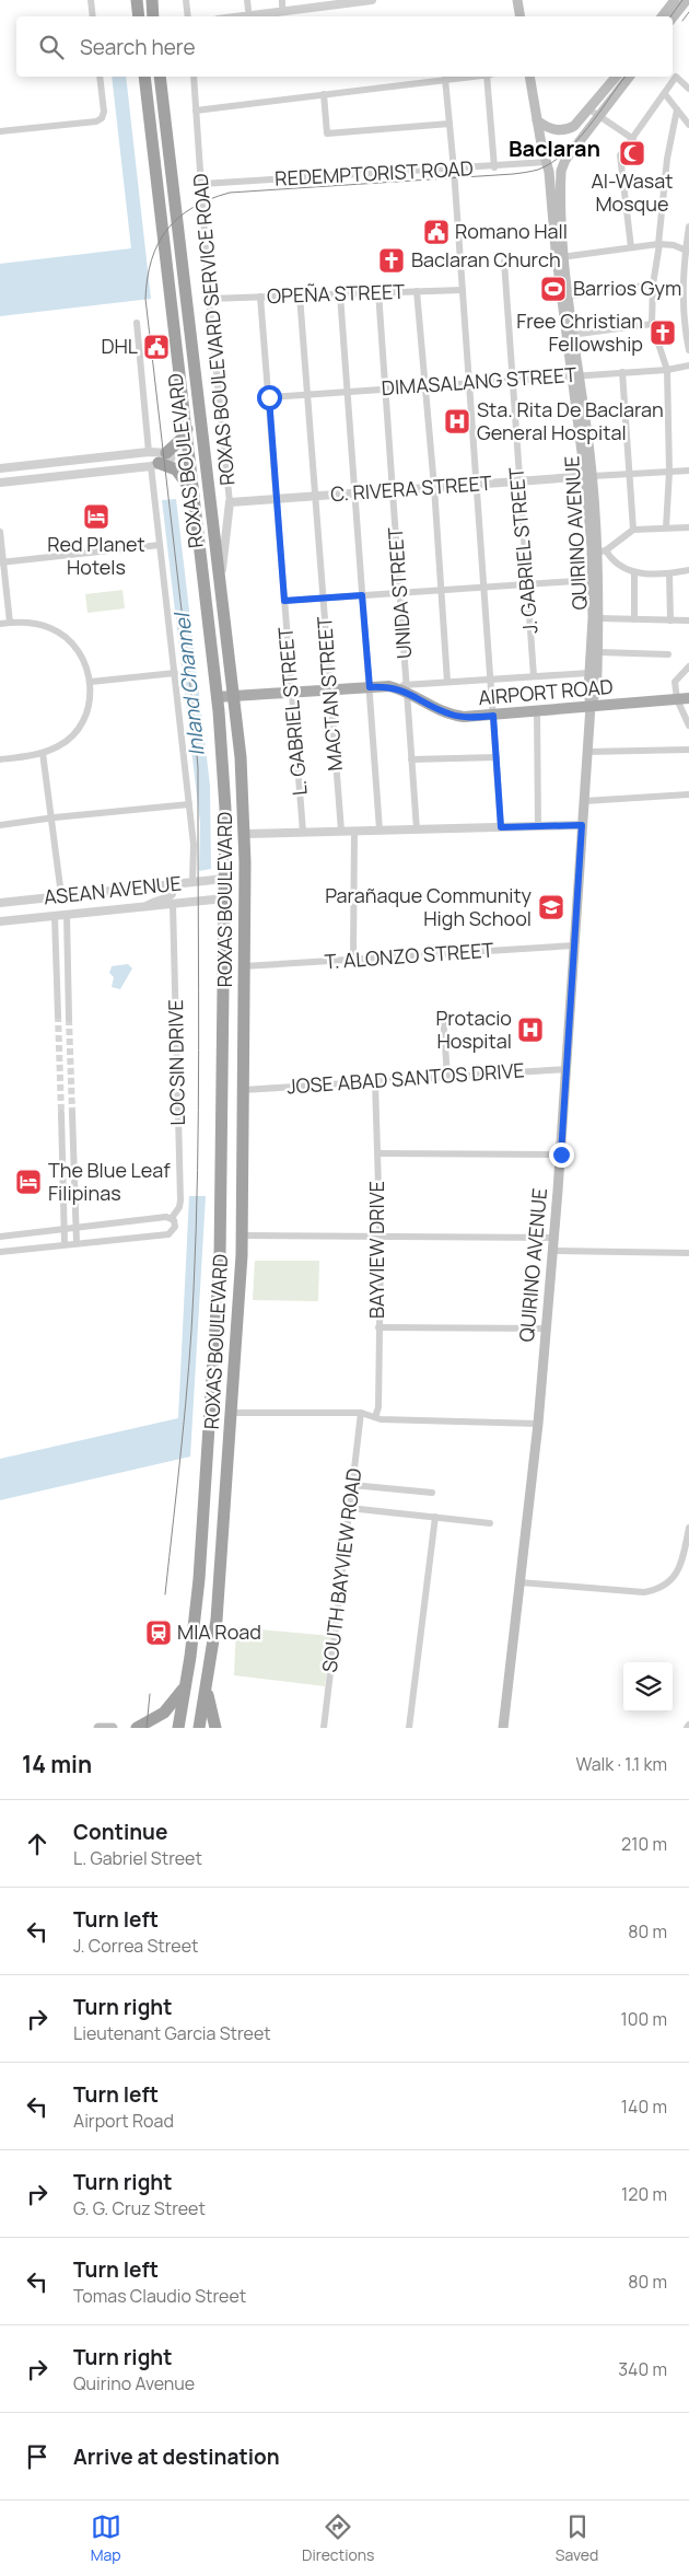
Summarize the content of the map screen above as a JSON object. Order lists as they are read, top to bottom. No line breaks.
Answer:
{"streets":{"highway":["ROXAS BOULEVARD"],"main road":["QUIRINO AVENUE","AIRPORT ROAD"],"street":["REDEMPTORIST ROAD","OPEÑA STREET","ROXAS BOULEVARD SERVICE ROAD","DIMASALANG STREET","C. RIVERA STREET","J. GABRIEL STREET","UNIDA STREET","MACTAN STREET","L. GABRIEL STREET","ASEAN AVENUE","T. ALONZO STREET","LOCSIN DRIVE","JOSE ABAD SANTOS DRIVE","BAYVIEW DRIVE","SOUTH BAYVIEW ROAD"]},"crossings":[["REDEMPTORIST ROAD","ROXAS BOULEVARD SERVICE ROAD"],["REDEMPTORIST ROAD","QUIRINO AVENUE"],["OPEÑA STREET","ROXAS BOULEVARD SERVICE ROAD"],["OPEÑA STREET","UNIDA STREET"],["OPEÑA STREET","MACTAN STREET"],["OPEÑA STREET","L. GABRIEL STREET"],["ROXAS BOULEVARD SERVICE ROAD","ROXAS BOULEVARD"],["ROXAS BOULEVARD SERVICE ROAD","C. RIVERA STREET"],["DIMASALANG STREET","QUIRINO AVENUE"],["DIMASALANG STREET","J. GABRIEL STREET"],["DIMASALANG STREET","UNIDA STREET"],["DIMASALANG STREET","MACTAN STREET"],["DIMASALANG STREET","L. GABRIEL STREET"],["ROXAS BOULEVARD","AIRPORT ROAD"],["ROXAS BOULEVARD","ASEAN AVENUE"],["ROXAS BOULEVARD","T. ALONZO STREET"],["ROXAS BOULEVARD","JOSE ABAD SANTOS DRIVE"],["C. RIVERA STREET","QUIRINO AVENUE"],["C. RIVERA STREET","J. GABRIEL STREET"],["C. RIVERA STREET","UNIDA STREET"],["C. RIVERA STREET","MACTAN STREET"],["C. RIVERA STREET","L. GABRIEL STREET"],["QUIRINO AVENUE","AIRPORT ROAD"],["QUIRINO AVENUE","T. ALONZO STREET"],["QUIRINO AVENUE","JOSE ABAD SANTOS DRIVE"],["UNIDA STREET","AIRPORT ROAD"],["AIRPORT ROAD","MACTAN STREET"],["AIRPORT ROAD","L. GABRIEL STREET"],["ASEAN AVENUE","LOCSIN DRIVE"],["JOSE ABAD SANTOS DRIVE","BAYVIEW DRIVE"]],"districts":["Baclaran"],"water":["Inland Channel"],"places":{"mosque":["Al-Wasat Mosque"],"public building":["Romano Hall","DHL"],"church":["Baclaran Church","Free Christian Fellowship"],"sports":["Barrios Gym"],"hospital":["Sta. Rita De Baclaran General Hospital","Protacio Hospital"],"hotel":["Red Planet Hotels","The Blue Leaf Filipinas"],"school or university":["Parañaque Community High School"],"station":["MIA Road"]},"page":{"search":"Search here","heading":["14 min","Walk · 1.1 km"],"list":[["Continue","L. Gabriel Street","210 m"],["Turn left","J. Correa Street","80 m"],["Turn right","Lieutenant Garcia Street","100 m"],["Turn left","Airport Road","140 m"],["Turn right","G. G. Cruz Street","120 m"],["Turn left","Tomas Claudio Street","80 m"],["Turn right","Quirino Avenue","340 m"],"Arrive at destination"],"nav":["Map","Directions","Saved"]}}
